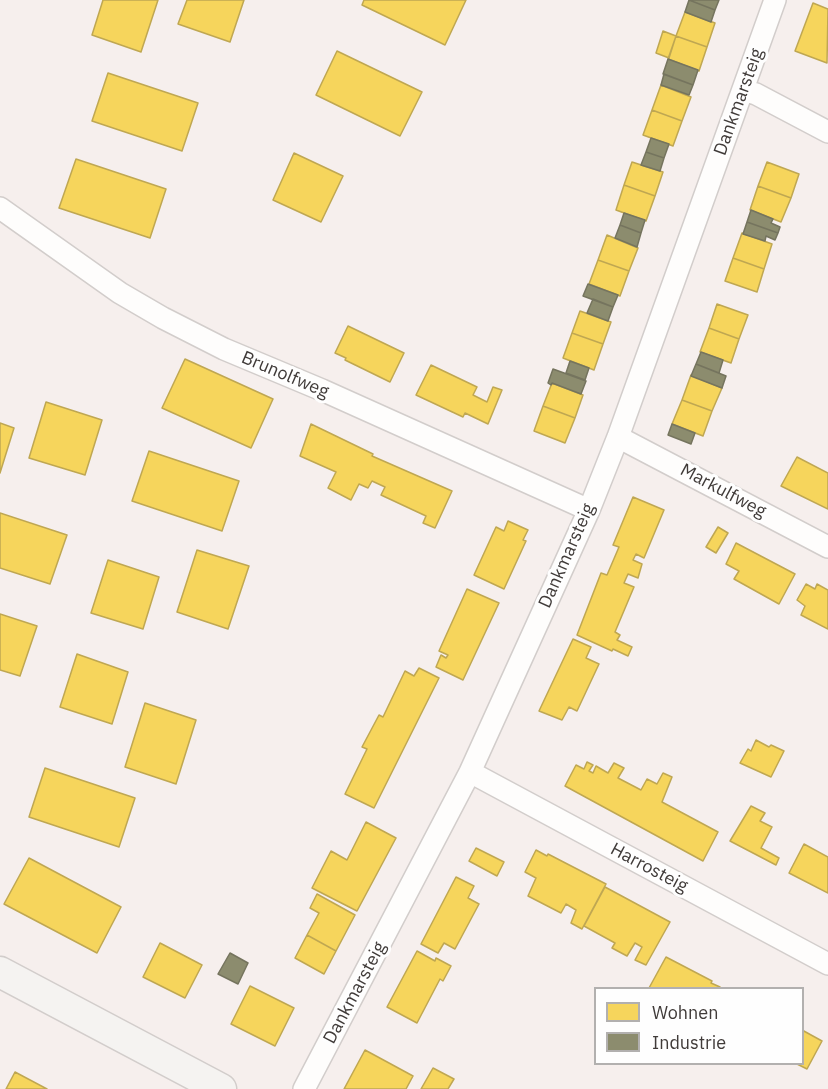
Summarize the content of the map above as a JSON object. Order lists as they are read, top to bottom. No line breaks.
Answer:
{"streets":{"street":["Dankmarsteig","Brunolfweg","Markulfweg","Harrosteig"]},"crossings":[["Dankmarsteig","Brunolfweg"],["Dankmarsteig","Markulfweg"],["Dankmarsteig","Harrosteig"]],"legend":["Wohnen","Industrie"]}
